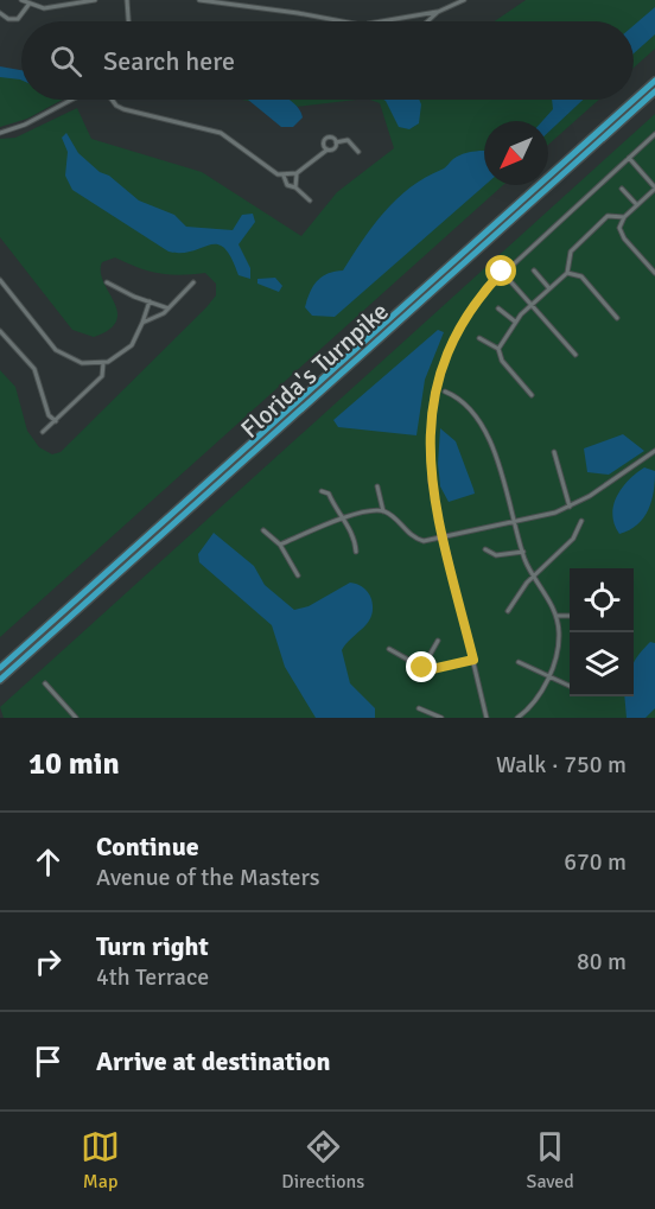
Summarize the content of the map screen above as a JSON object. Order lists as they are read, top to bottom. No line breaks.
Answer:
{"streets":{"highway":["Florida's Turnpike"]},"north":"bottom left","page":{"search":"Search here","heading":["10 min","Walk · 750 m"],"list":[["Continue","Avenue of the Masters","670 m"],["Turn right","4th Terrace","80 m"],"Arrive at destination"],"nav":["Map","Directions","Saved"]}}
